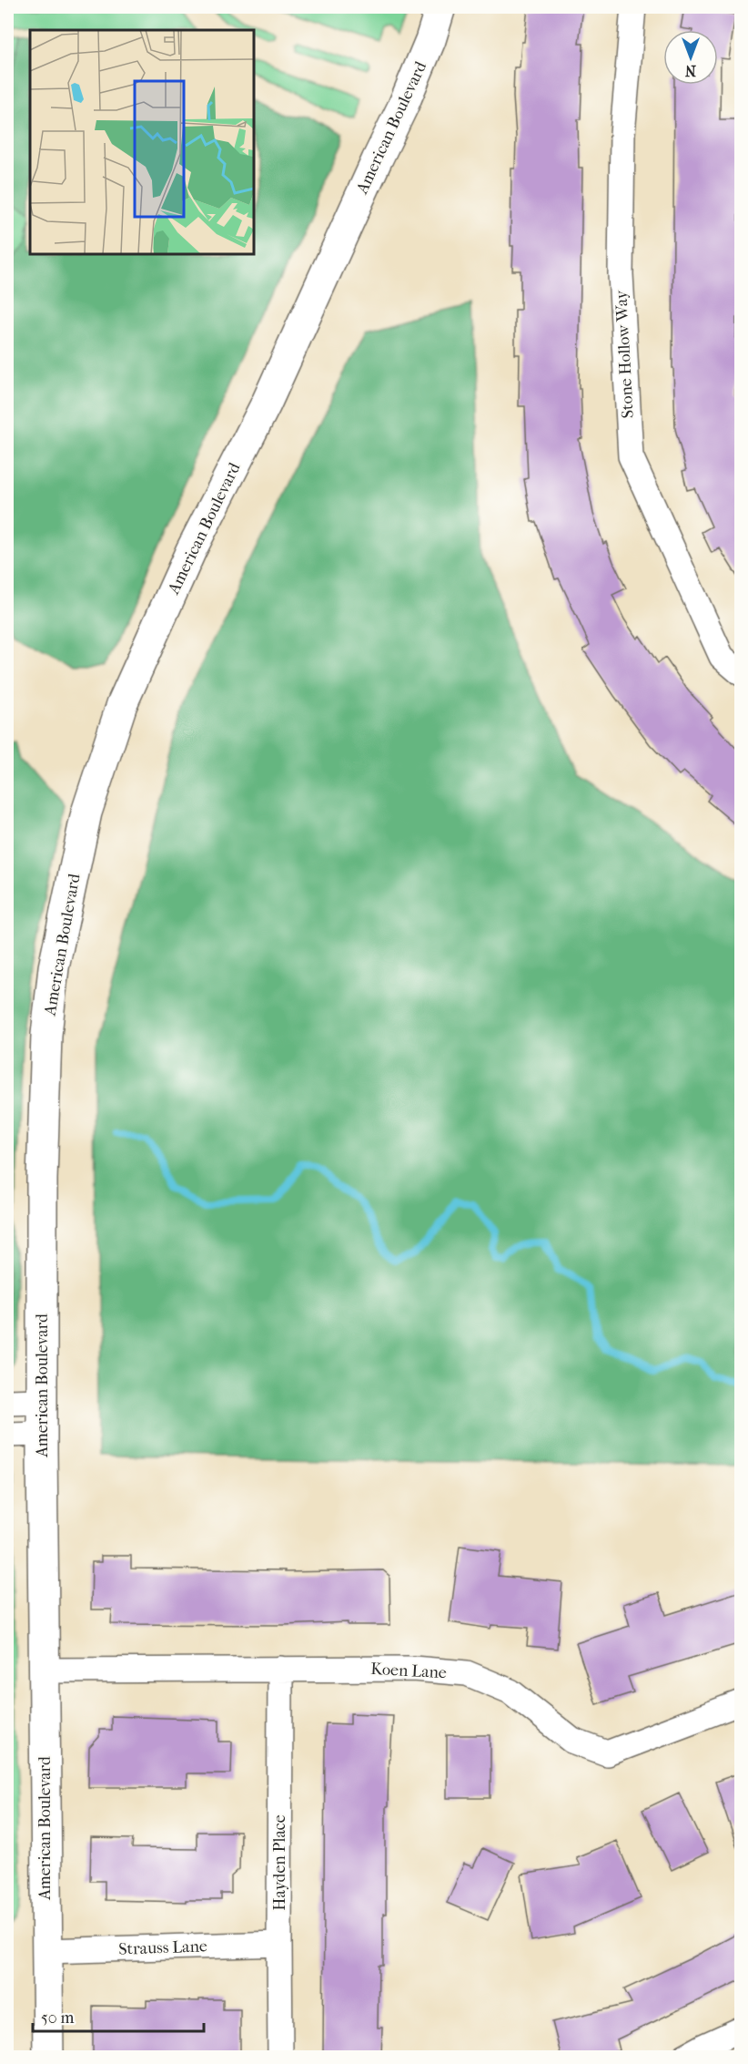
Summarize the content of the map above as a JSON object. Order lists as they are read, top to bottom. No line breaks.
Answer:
{"streets":{"street":["American Boulevard","Stone Hollow Way","Koen Lane","Hayden Place","Strauss Lane"]},"crossings":[["American Boulevard","Koen Lane"],["American Boulevard","Strauss Lane"],["Koen Lane","Hayden Place"],["Hayden Place","Strauss Lane"]],"scale_bar":"50 m","north":"bottom"}
